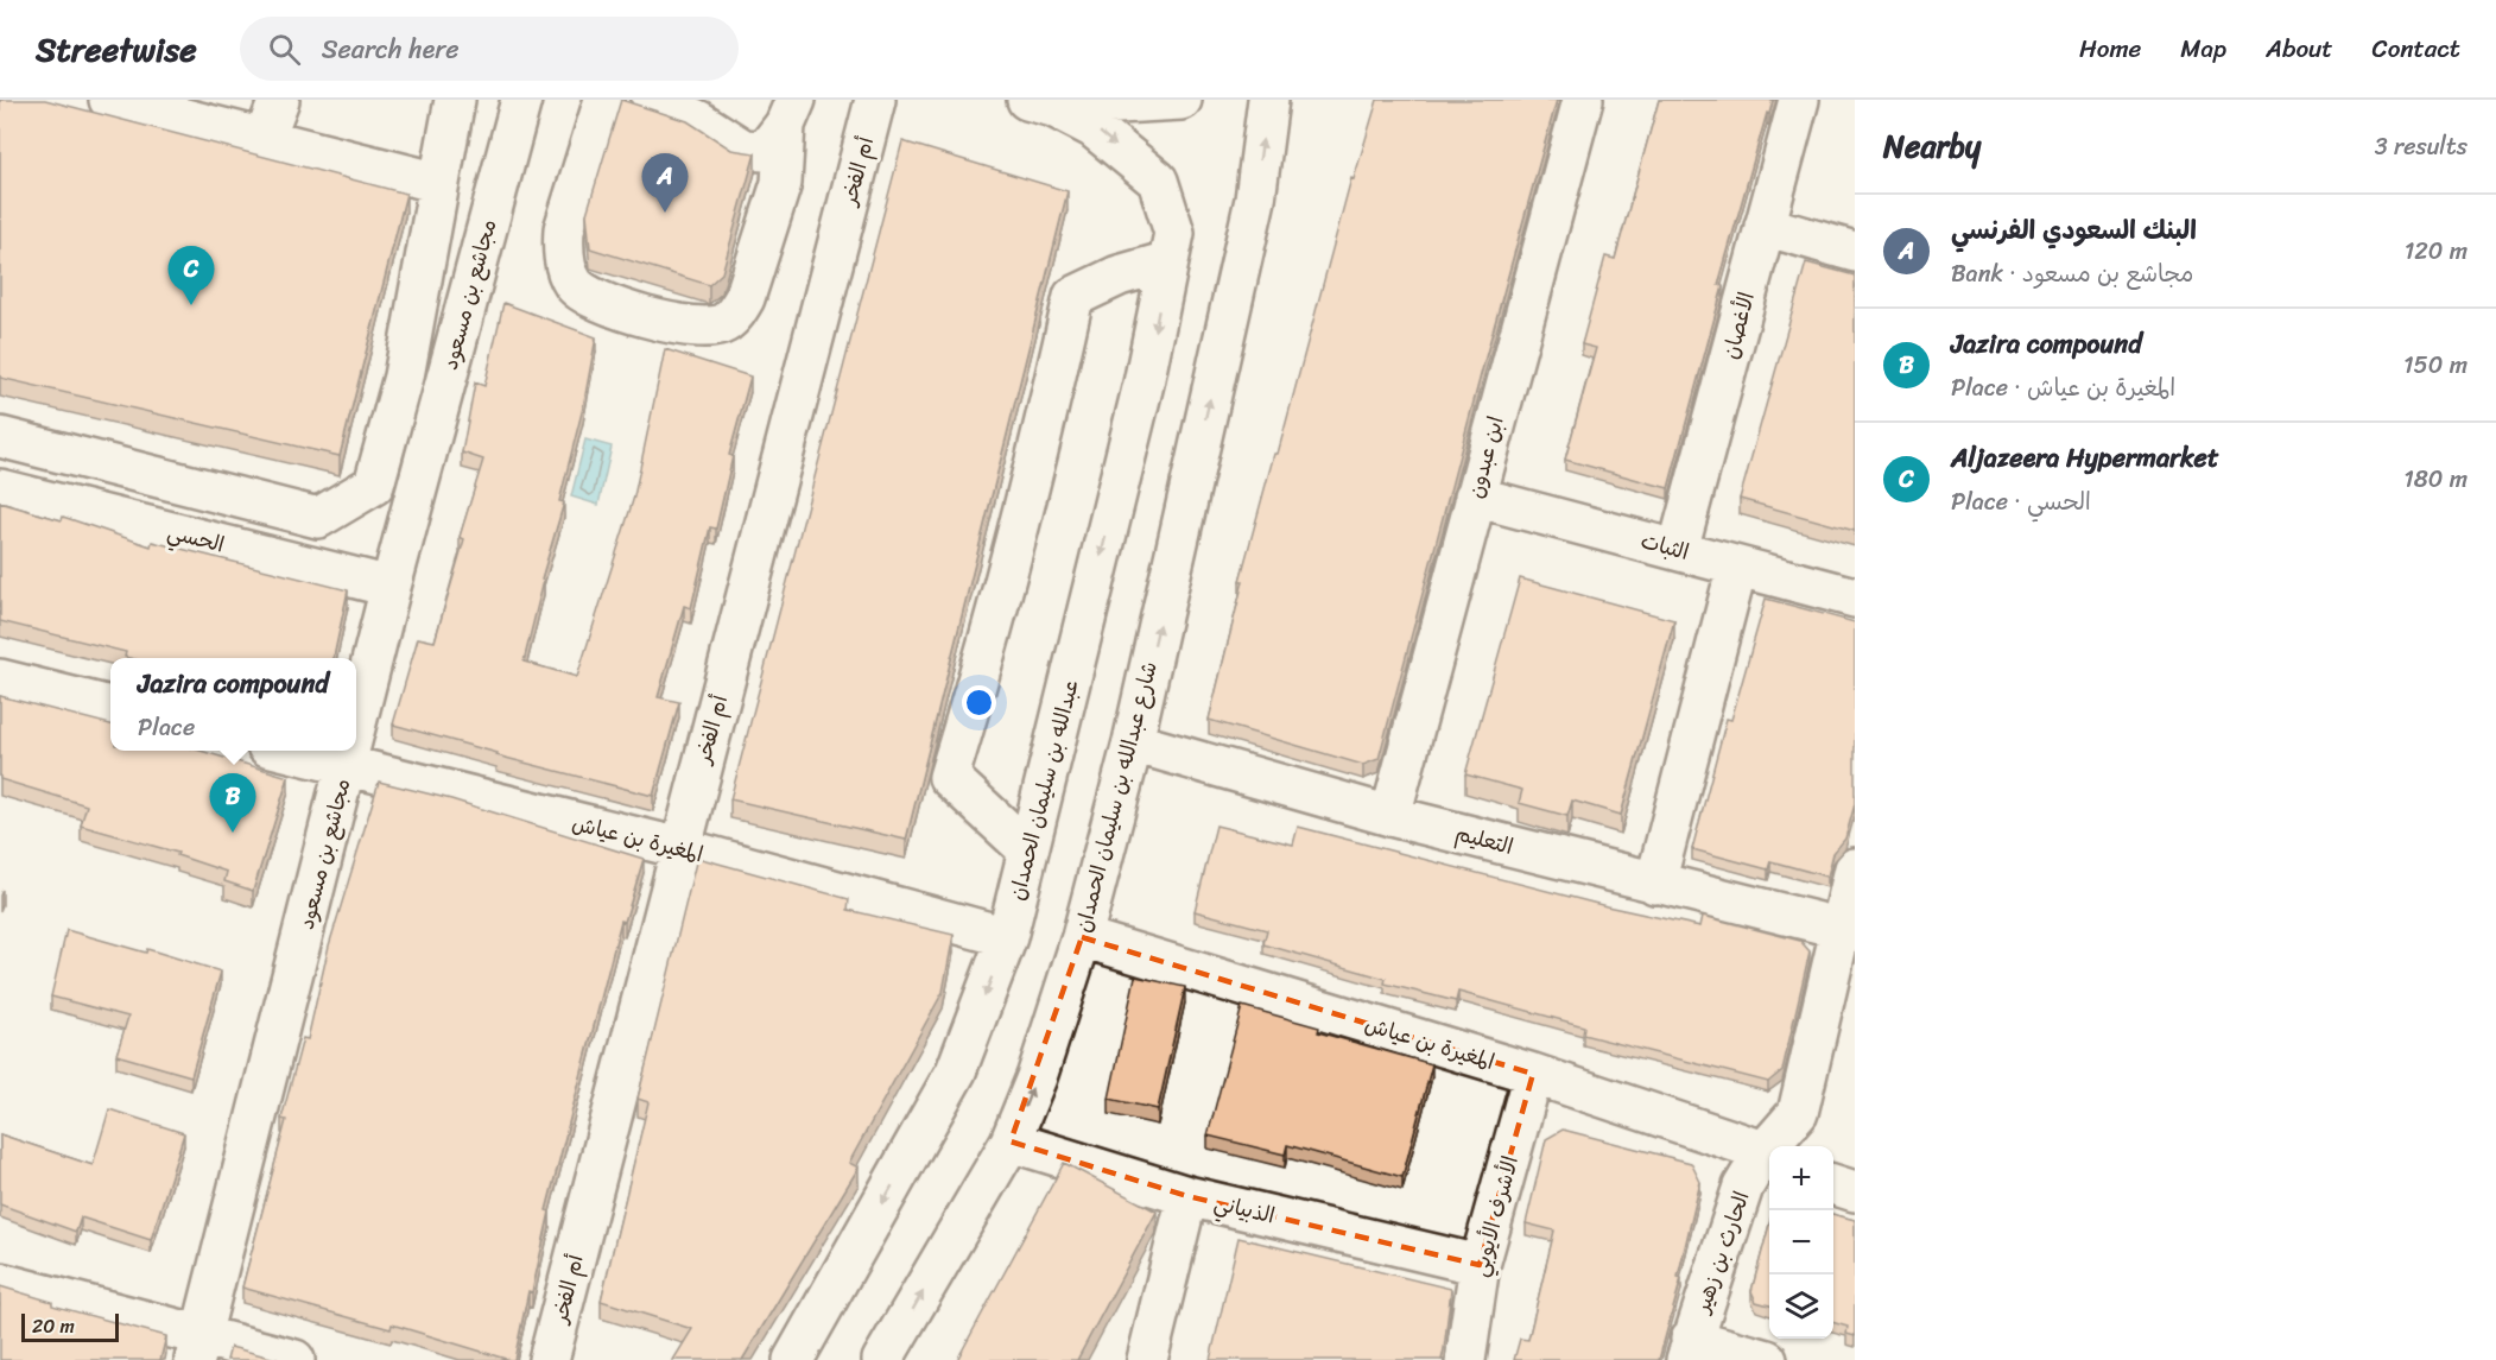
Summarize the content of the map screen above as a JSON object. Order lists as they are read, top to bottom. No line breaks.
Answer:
{"streets":{"street":["أم الفخر","مجاشع بن مسعود","الأغصان","ابن عبدون","الحسي","الثبات","عبدالله بن سليمان الحمدان","شارع عبدالله بن سليمان الحمدان","المغيرة بن عياش","التعليم","الذبياني","الأشرف الأيوبي","الحارث بن زهير"]},"crossings":[["أم الفخر","المغيرة بن عياش"],["مجاشع بن مسعود","الحسي"],["مجاشع بن مسعود","المغيرة بن عياش"],["الأغصان","الثبات"],["ابن عبدون","الثبات"],["ابن عبدون","التعليم"],["عبدالله بن سليمان الحمدان","المغيرة بن عياش"],["شارع عبدالله بن سليمان الحمدان","المغيرة بن عياش"],["شارع عبدالله بن سليمان الحمدان","التعليم"],["شارع عبدالله بن سليمان الحمدان","الذبياني"],["المغيرة بن عياش","الأشرف الأيوبي"],["التعليم","الحارث بن زهير"],["الذبياني","الأشرف الأيوبي"]],"one_way":["عبدالله بن سليمان الحمدان","شارع عبدالله بن سليمان الحمدان"],"scale_bar":"20 m","page":{"header":"Streetwise","search":"Search here","nav":["Home","Map","About","Contact"],"heading":["Nearby","3 results"],"pins":["A","C","B"],"list":[{"mark":"A","name":"البنك السعودي الفرنسي","note":"Bank · مجاشع بن مسعود","value":"120 m"},{"mark":"B","name":"Jazira compound","note":"Place · المغيرة بن عياش","value":"150 m"},{"mark":"C","name":"Aljazeera Hypermarket","note":"Place · الحسي","value":"180 m"}],"popup":["Jazira compound","Place"],"map_buttons":["+","−"],"scale":"20 m"}}
